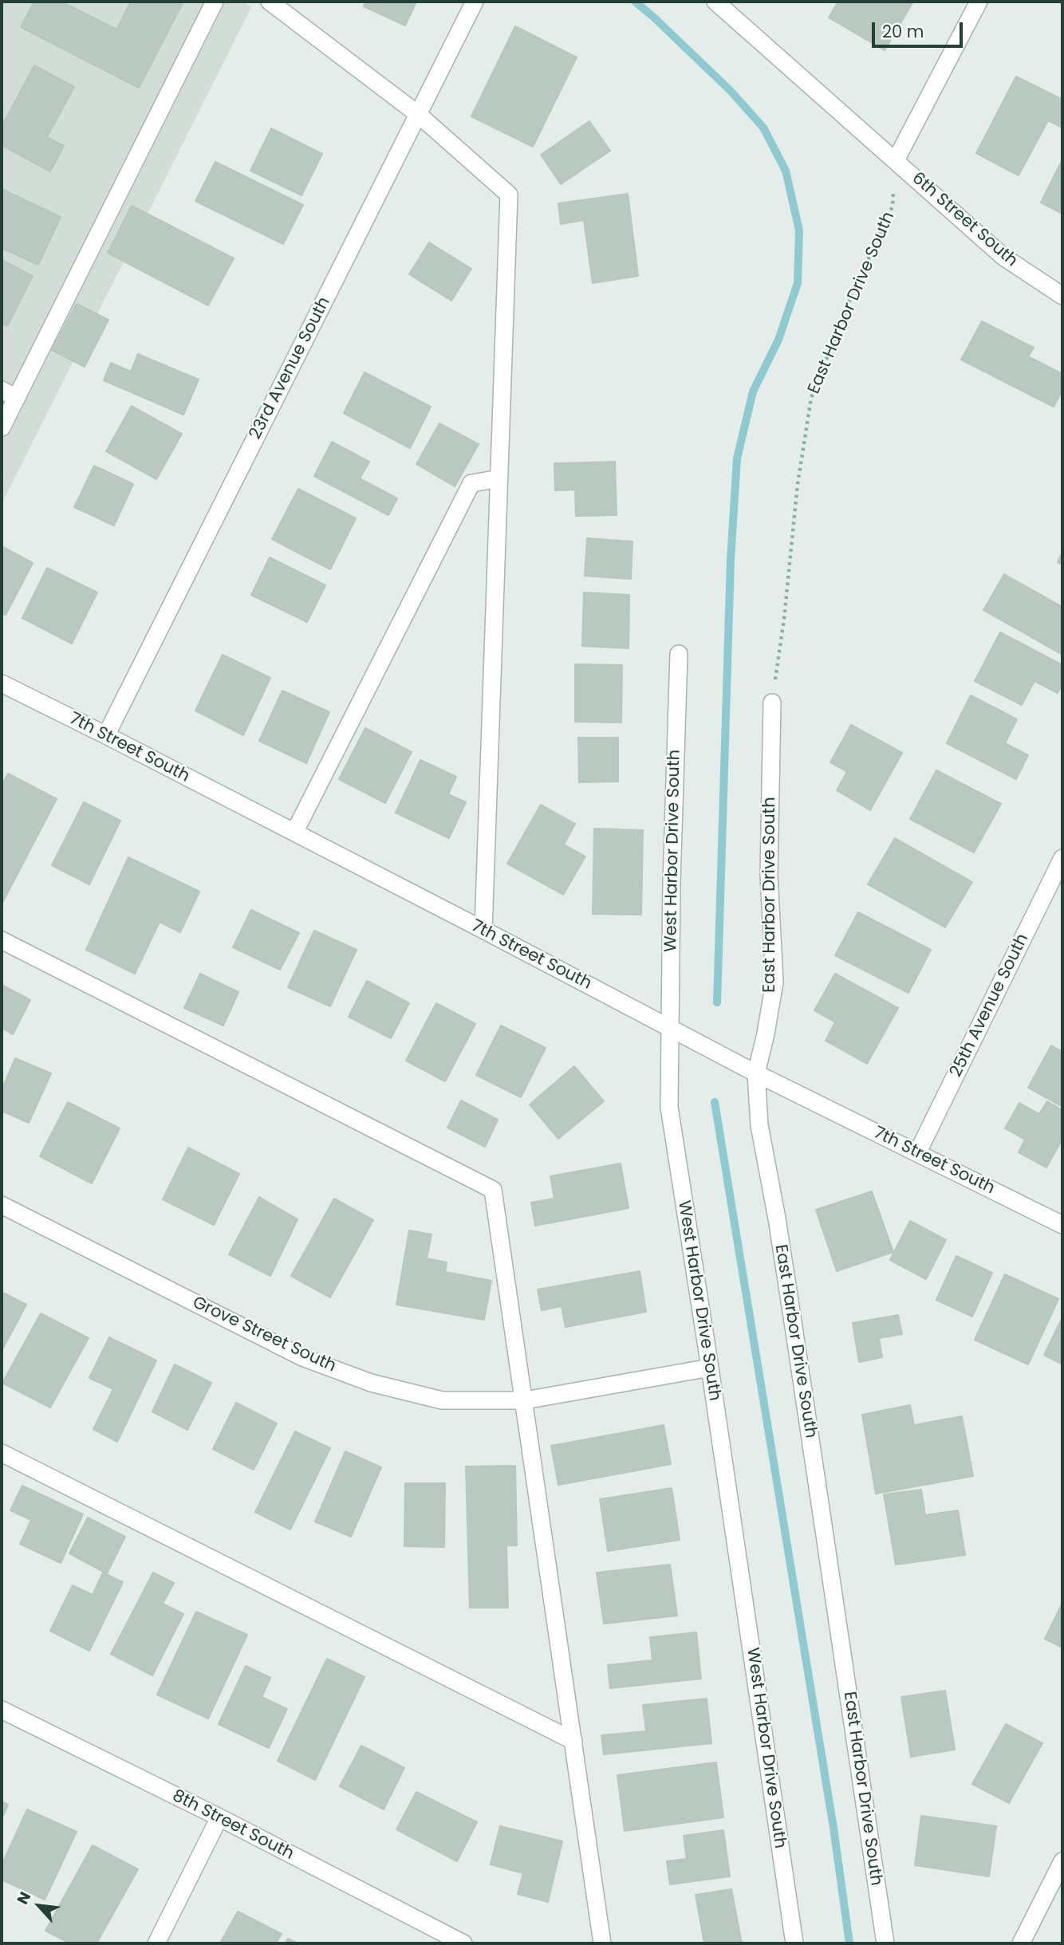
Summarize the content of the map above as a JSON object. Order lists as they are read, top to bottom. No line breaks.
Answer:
{"streets":{"street":["6th Street South","East Harbor Drive South","23rd Avenue South","7th Street South","West Harbor Drive South","25th Avenue South","Grove Street South","8th Street South"]},"crossings":[["6th Street South","East Harbor Drive South"],["East Harbor Drive South","7th Street South"],["23rd Avenue South","7th Street South"],["7th Street South","West Harbor Drive South"],["7th Street South","25th Avenue South"],["West Harbor Drive South","Grove Street South"]],"scale_bar":"20 m","north":"top left"}
